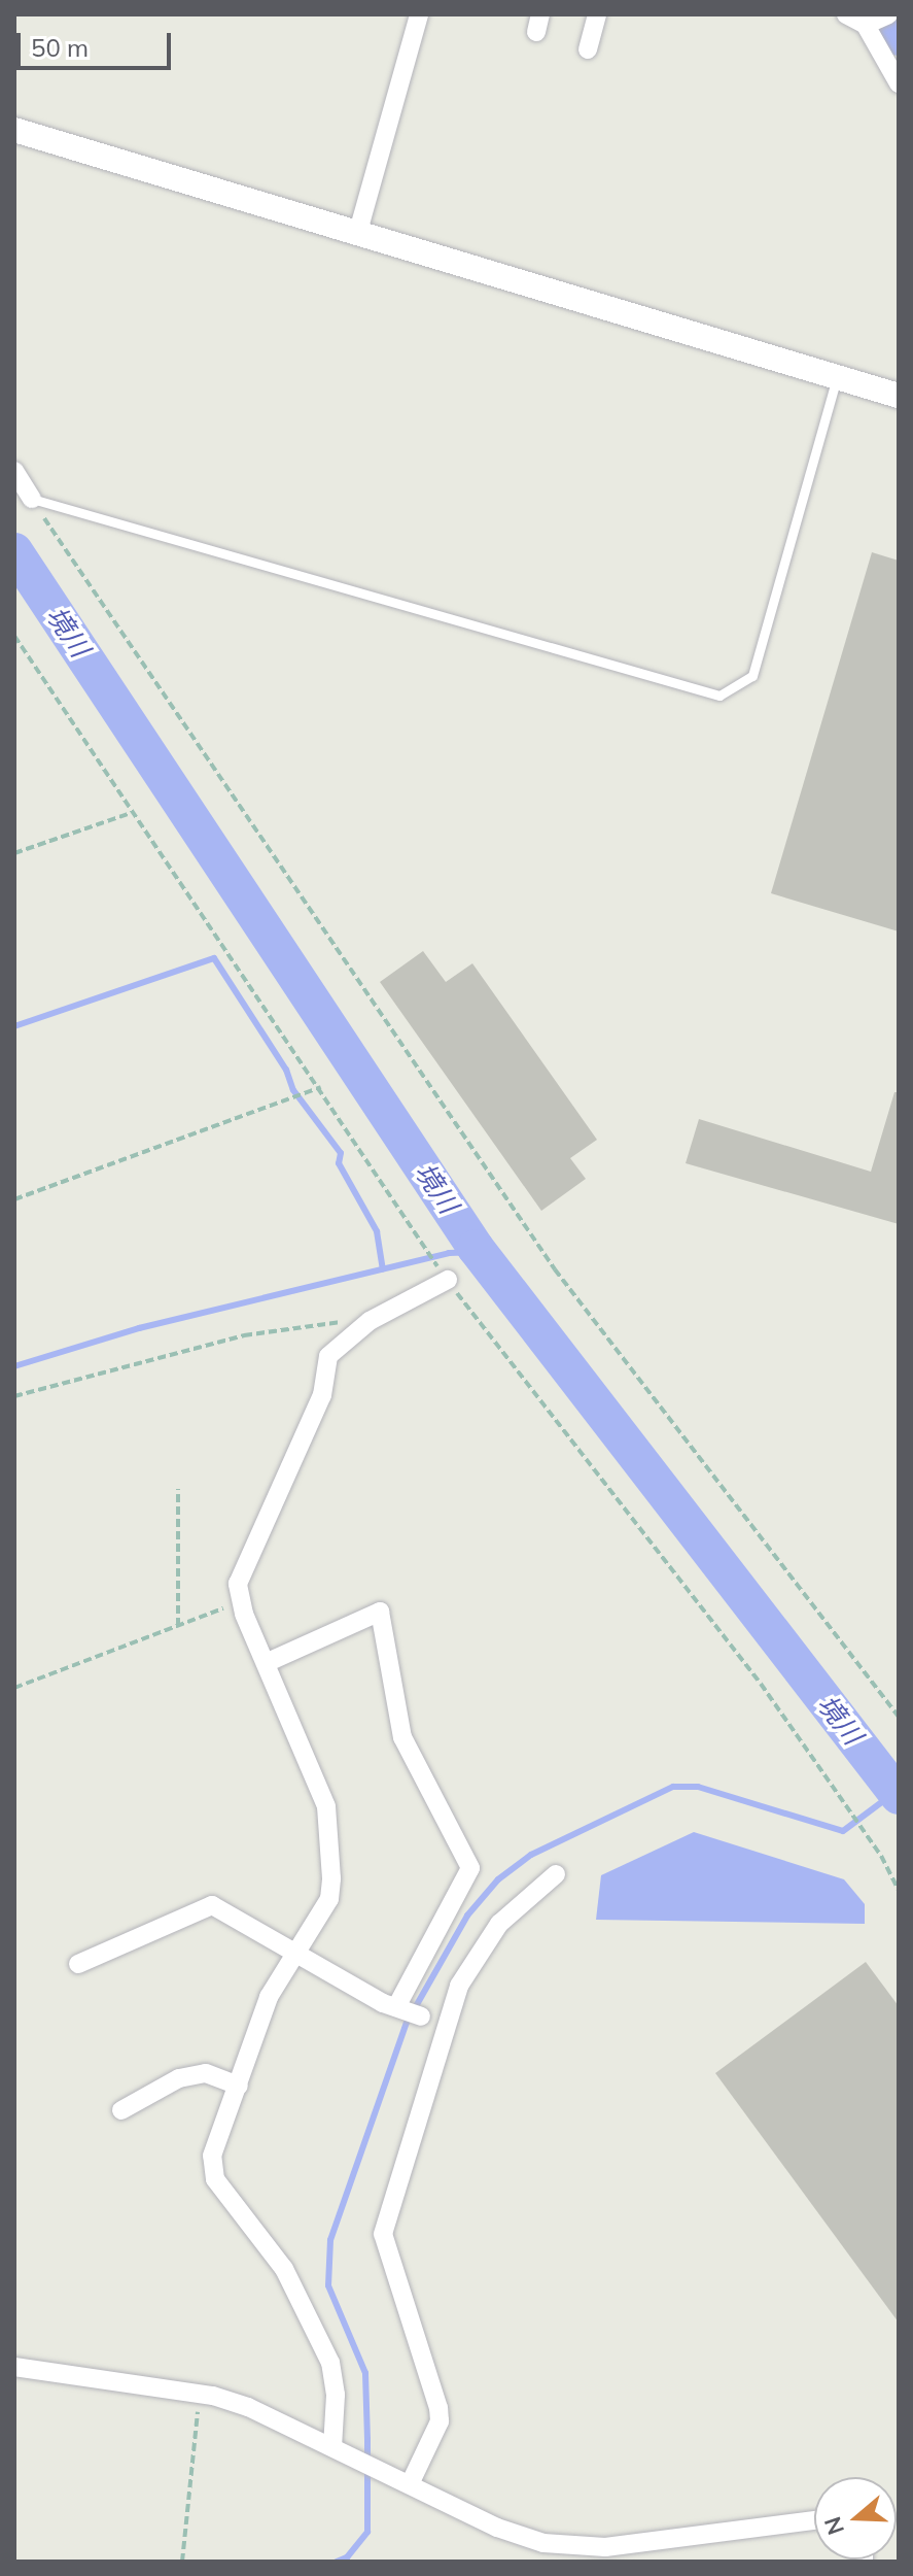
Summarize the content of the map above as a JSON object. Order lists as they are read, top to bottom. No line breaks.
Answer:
{"water":["境川"],"scale_bar":"50 m","north":"left"}
